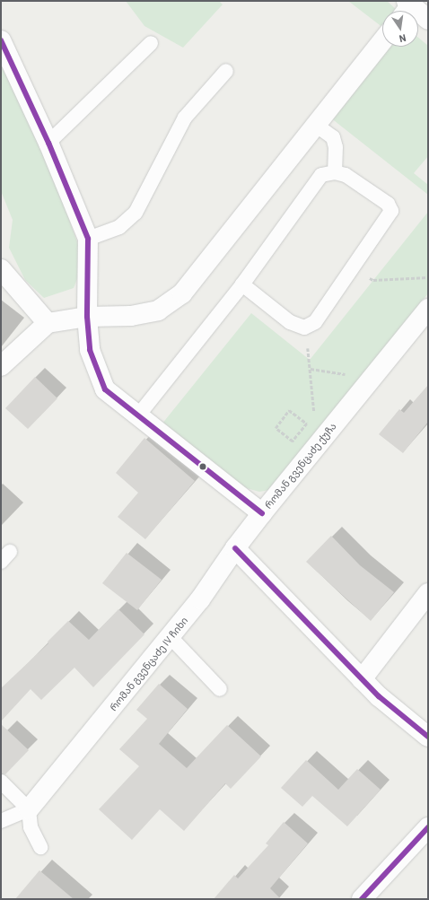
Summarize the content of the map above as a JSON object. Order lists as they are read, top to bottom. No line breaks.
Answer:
{"streets":{"street":["რომან გვენცაძე ქუჩა","რომან გვენცაძე IV ჩიხი"]},"crossings":[["რომან გვენცაძე ქუჩა","რომან გვენცაძე IV ჩიხი"]],"north":"bottom"}
